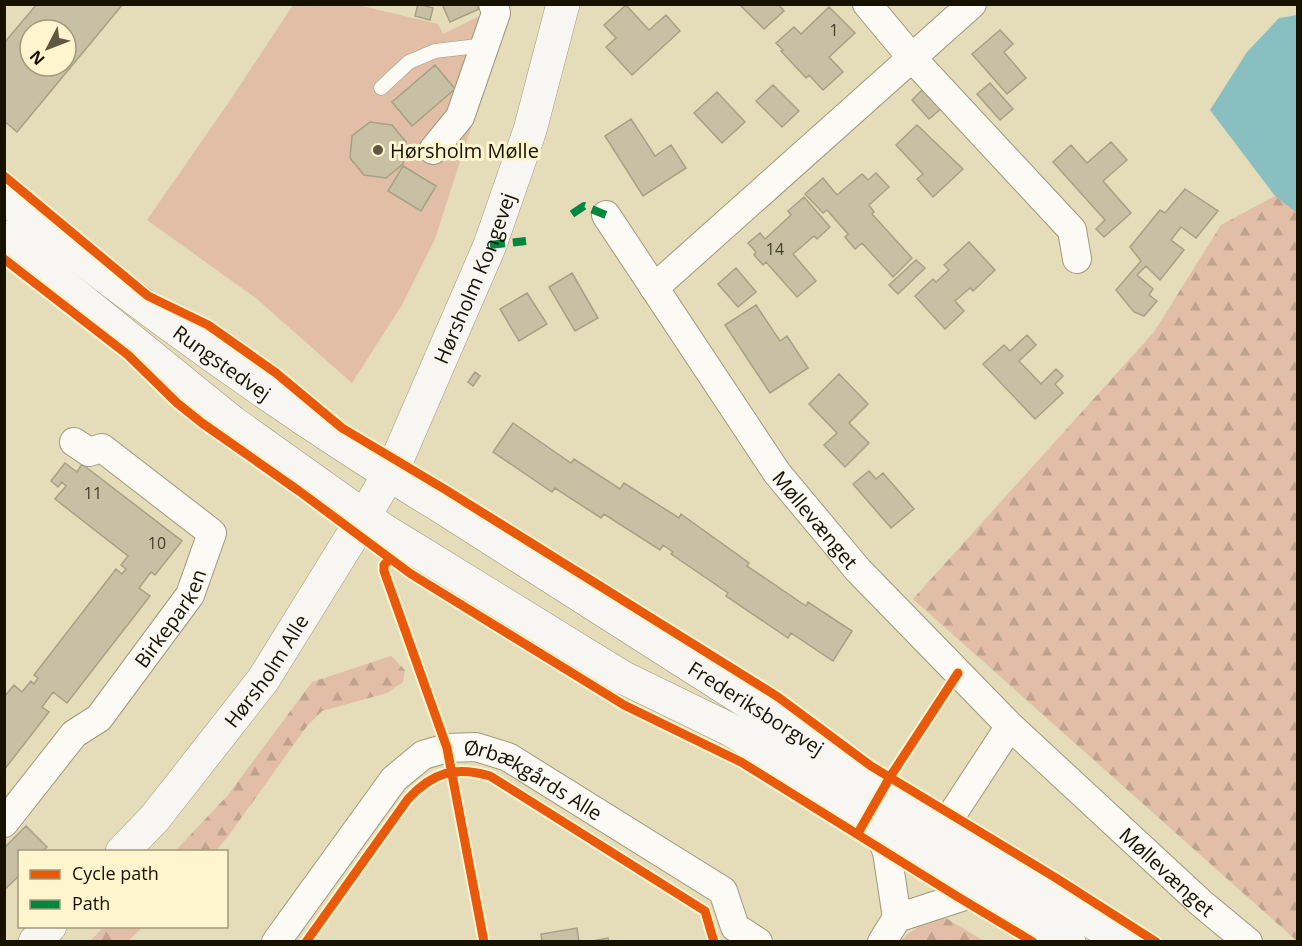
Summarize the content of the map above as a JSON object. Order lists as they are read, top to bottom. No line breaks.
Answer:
{"streets":{"main road":["Hørsholm Kongevej","Rungstedvej","Hørsholm Alle","Frederiksborgvej"],"street":["Møllevænget","Birkeparken","Ørbækgårds Alle"]},"crossings":[["Hørsholm Kongevej","Rungstedvej"],["Hørsholm Kongevej","Hørsholm Alle"],["Hørsholm Kongevej","Frederiksborgvej"],["Rungstedvej","Hørsholm Alle"],["Rungstedvej","Frederiksborgvej"],["Hørsholm Alle","Frederiksborgvej"]],"places":["Hørsholm Mølle"],"house_numbers":["1","14","11","10"],"legend":["Cycle path","Path"],"north":"bottom left"}
